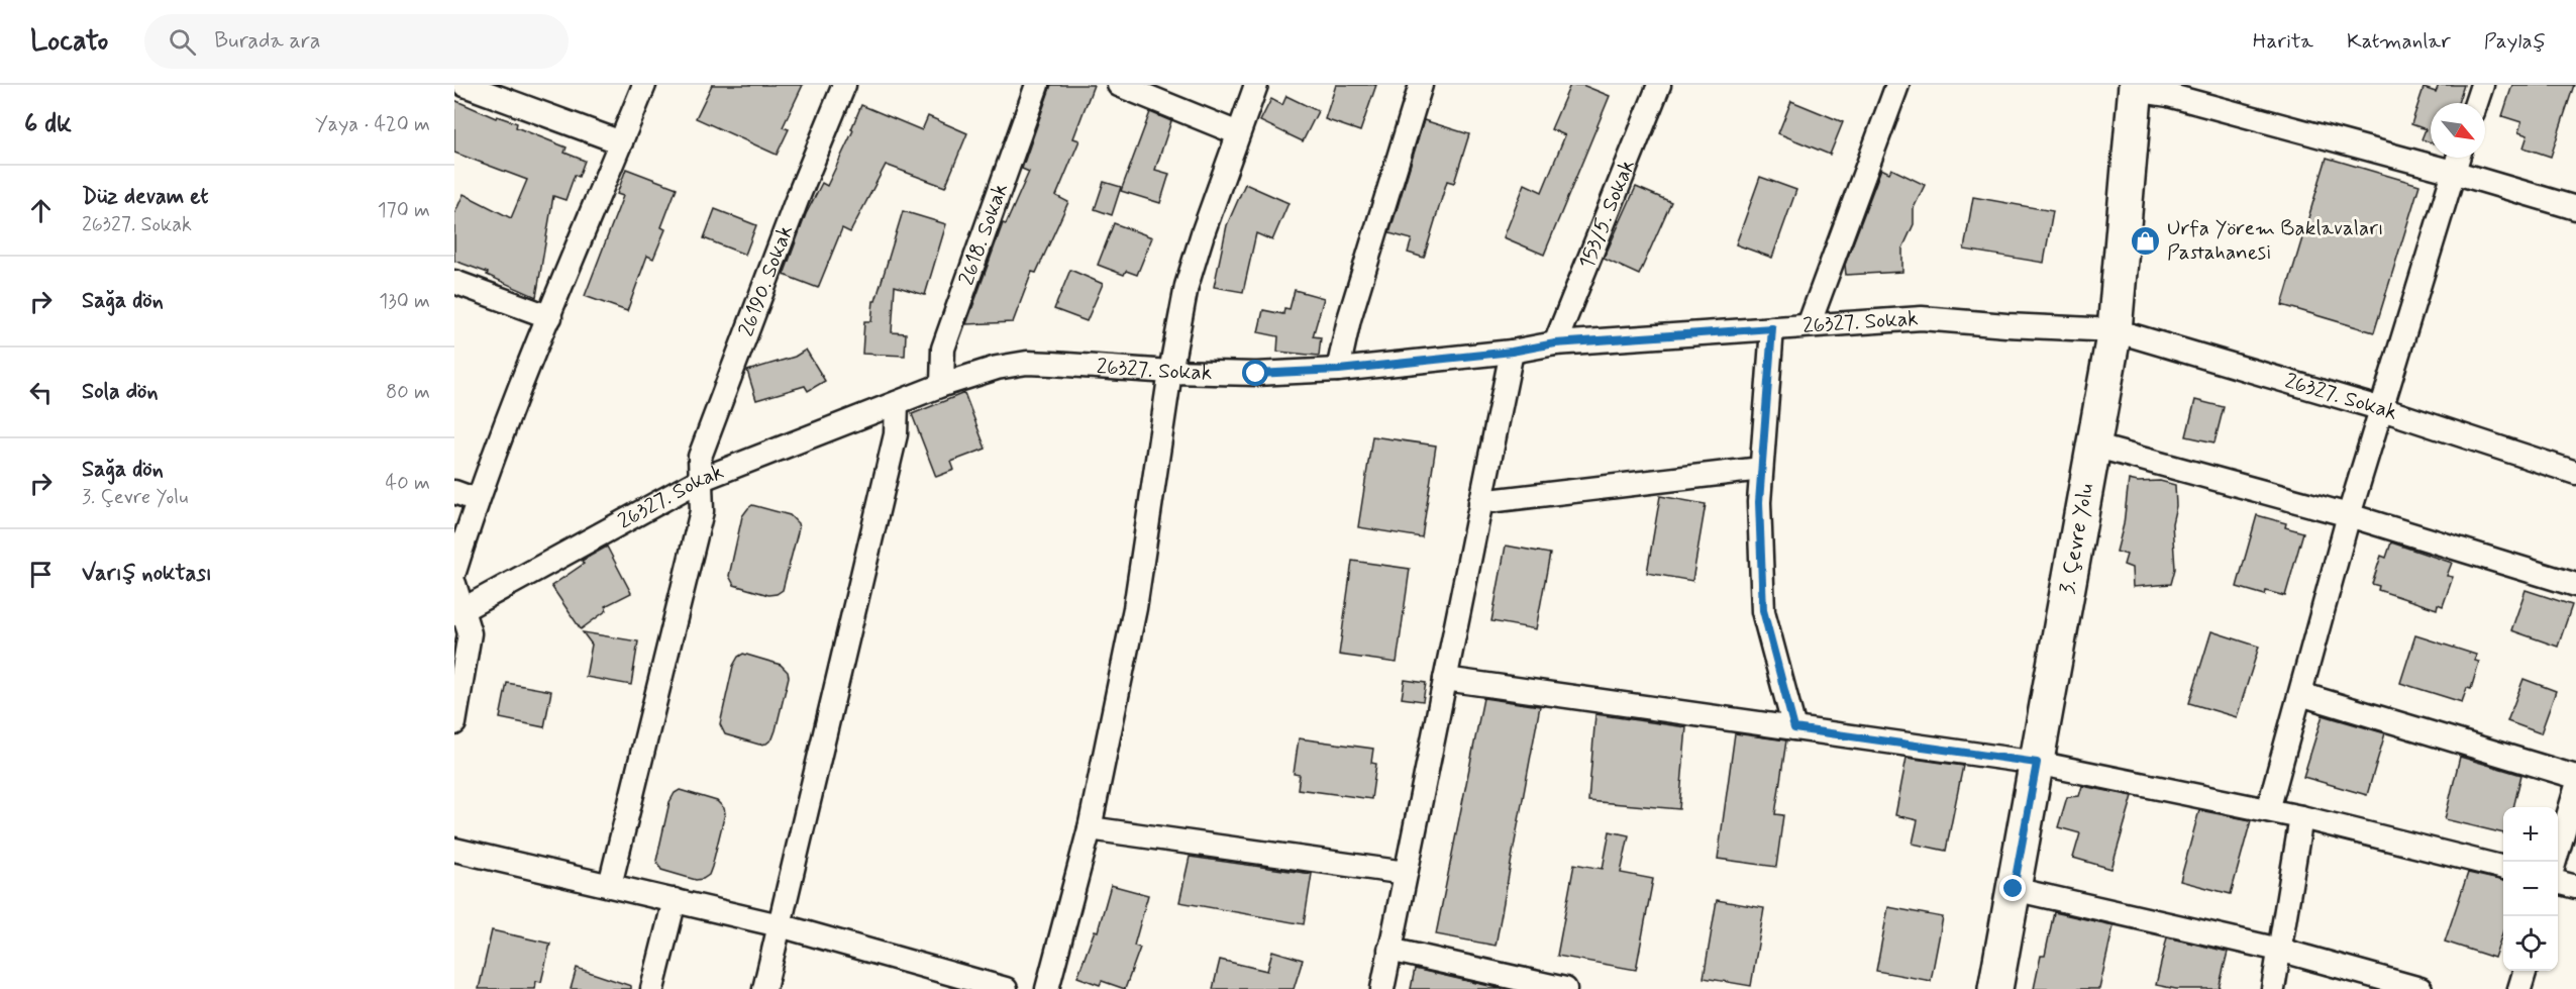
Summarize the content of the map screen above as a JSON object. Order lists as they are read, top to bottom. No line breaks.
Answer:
{"streets":{"main road":["3. Çevre Yolu"],"street":["153/5. Sokak","2618. Sokak","26190. Sokak","26327. Sokak"]},"crossings":[["153/5. Sokak","26327. Sokak"],["2618. Sokak","26327. Sokak"],["26190. Sokak","26327. Sokak"],["26327. Sokak","3. Çevre Yolu"]],"places":{"shop":["Urfa Yörem Baklavaları Pastahanesi"]},"north":"bottom right","page":{"header":"Locato","search":"Burada ara","nav":["Harita","Katmanlar","Paylaş"],"heading":["6 dk","Yaya · 420 m"],"list":[["Düz devam et","26327. Sokak","170 m"],["Sağa dön","130 m"],["Sola dön","80 m"],["Sağa dön","3. Çevre Yolu","40 m"],"Varış noktası"],"map_buttons":["+","−"]}}
